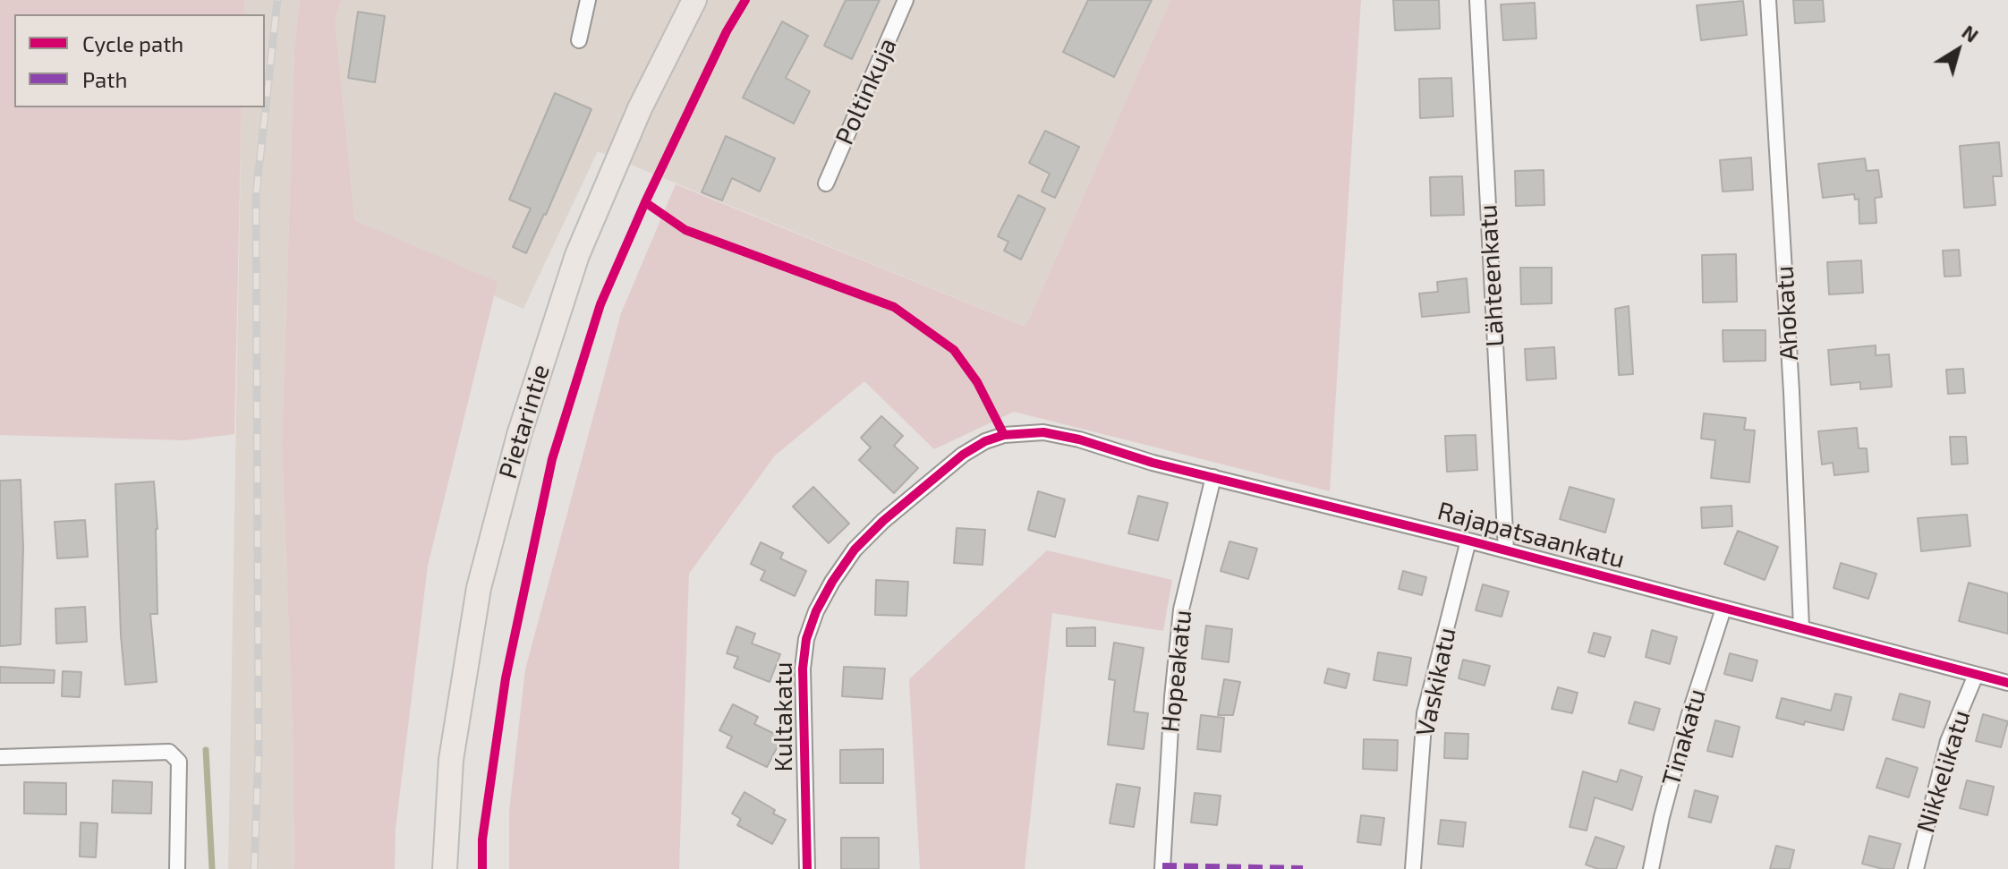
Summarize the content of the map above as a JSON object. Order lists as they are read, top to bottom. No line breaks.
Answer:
{"streets":{"main road":["Pietarintie"],"street":["Poltinkuja","Lähteenkatu","Ahokatu","Rajapatsaankatu","Hopeakatu","Vaskikatu","Kultakatu","Tinakatu","Nikkelikatu"]},"crossings":[["Lähteenkatu","Rajapatsaankatu"],["Ahokatu","Rajapatsaankatu"],["Rajapatsaankatu","Hopeakatu"],["Rajapatsaankatu","Vaskikatu"],["Rajapatsaankatu","Kultakatu"],["Rajapatsaankatu","Tinakatu"],["Rajapatsaankatu","Nikkelikatu"]],"legend":["Cycle path","Path"],"north":"top right"}
